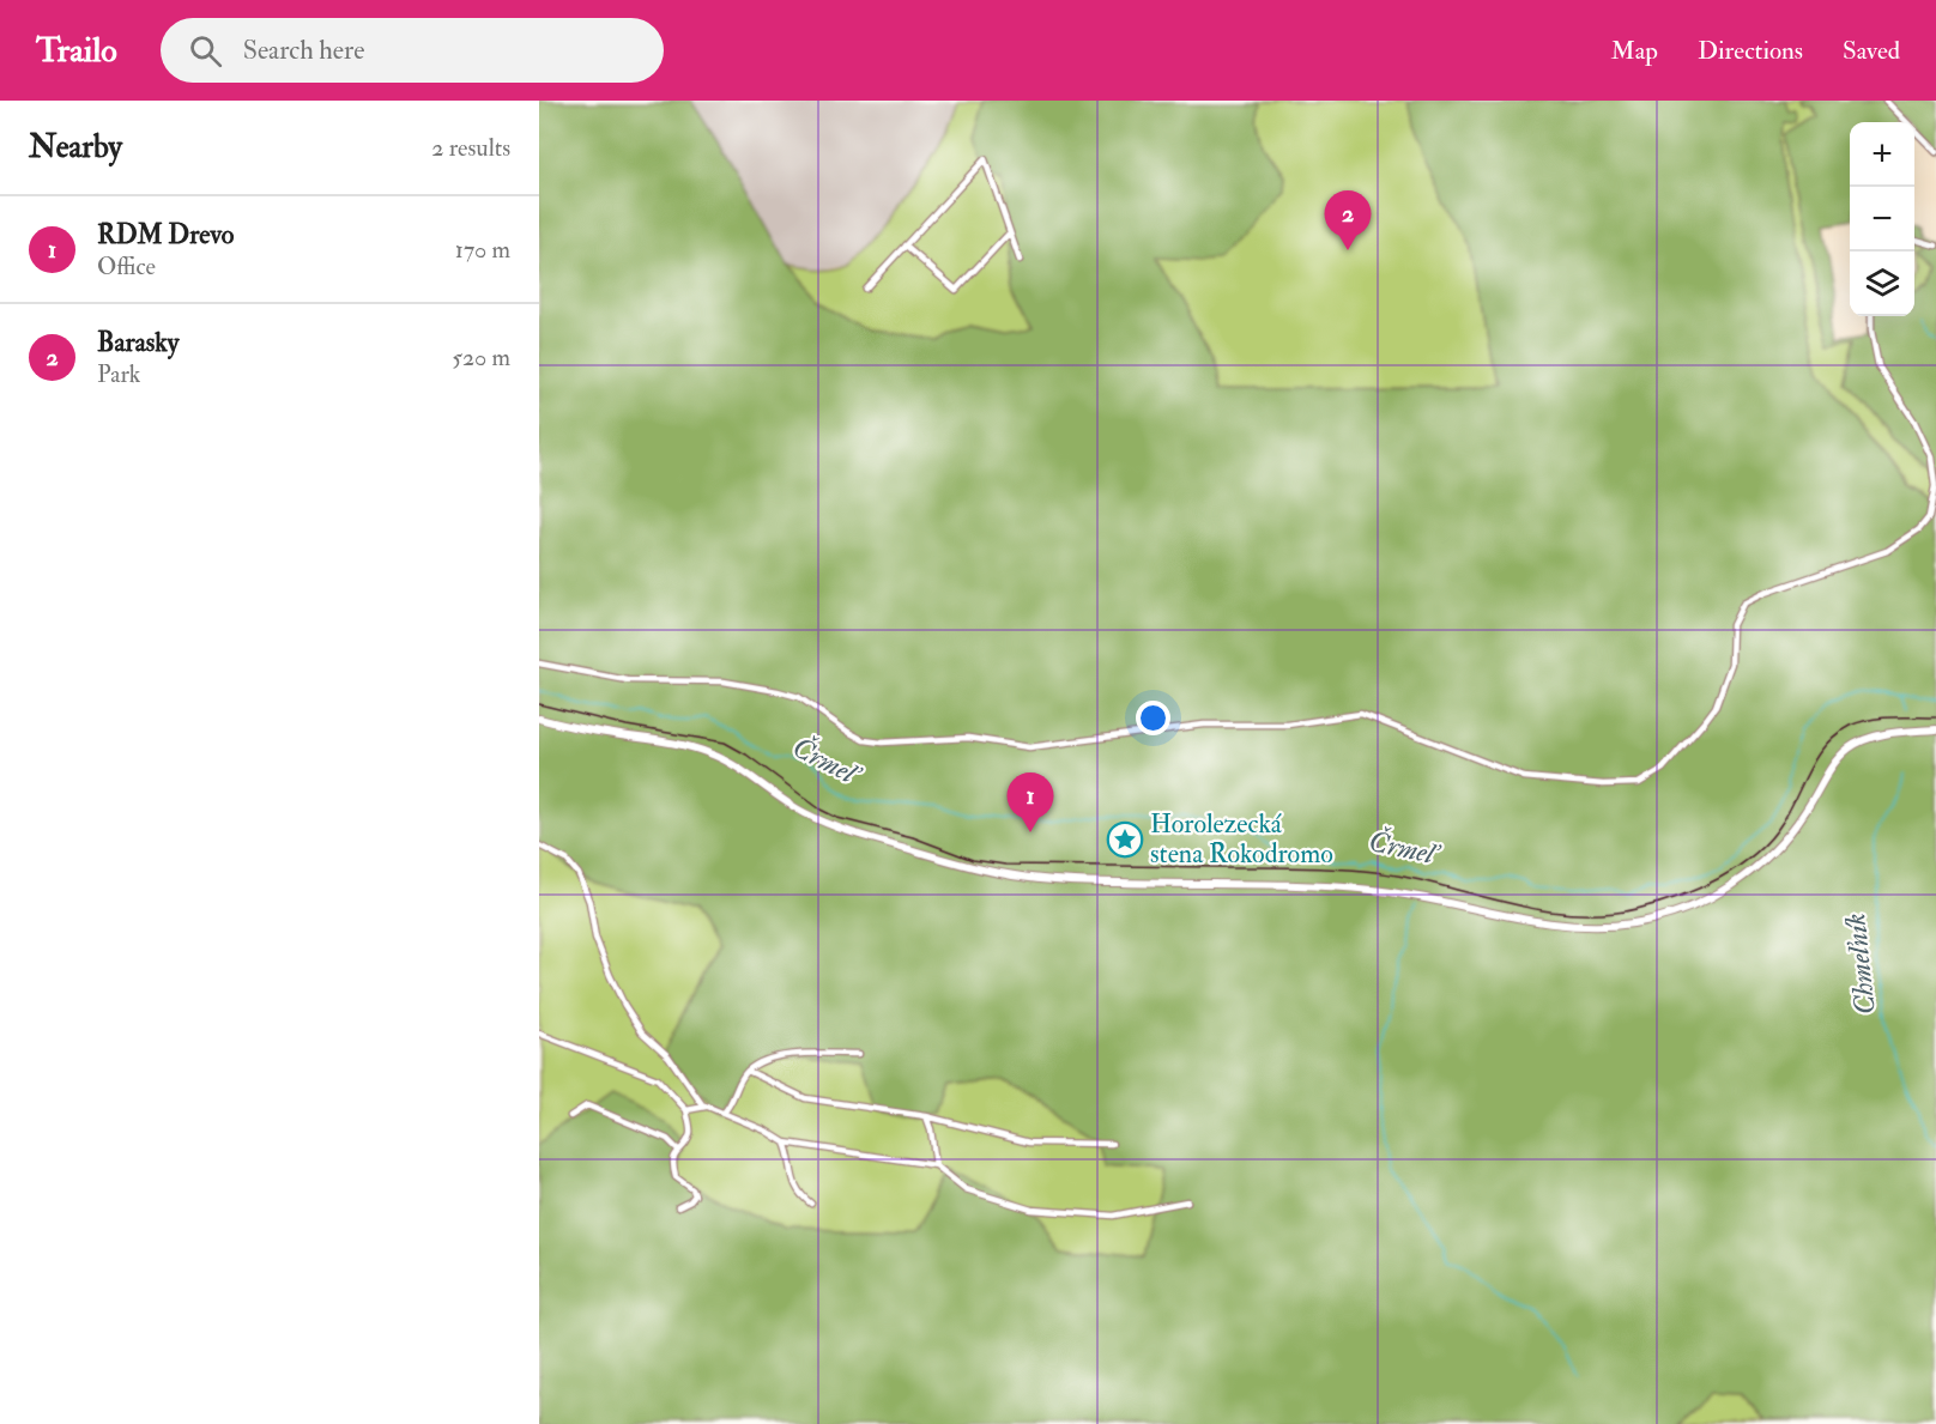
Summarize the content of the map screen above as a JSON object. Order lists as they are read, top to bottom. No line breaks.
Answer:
{"water":["Črmeľ","Chmeľník"],"places":{"place":["Horolezecká stena Rokodromo"]},"page":{"header":"Trailo","search":"Search here","nav":["Map","Directions","Saved"],"heading":["Nearby","2 results"],"map_buttons":["+","−"],"pins":["2","1"],"list":[{"mark":"1","name":"RDM Drevo","note":"Office","value":"170 m"},{"mark":"2","name":"Barasky","note":"Park","value":"520 m"}]}}
